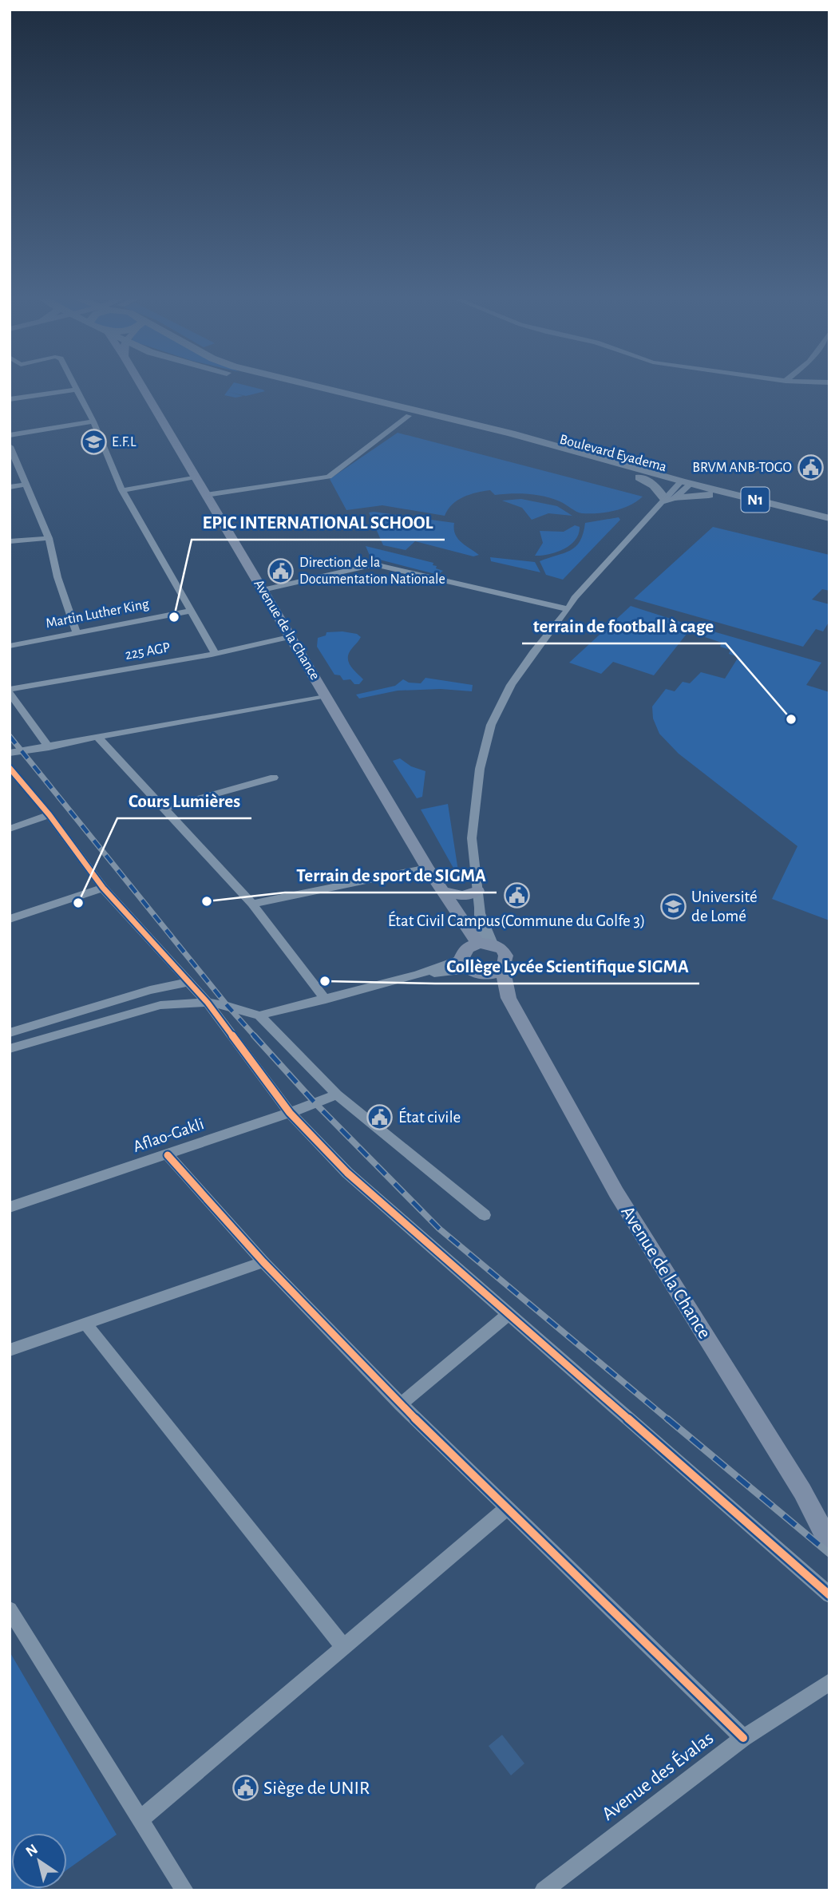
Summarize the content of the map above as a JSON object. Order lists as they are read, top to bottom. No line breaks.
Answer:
{"streets":{"highway":["Boulevard Eyadema","N1"],"main road":["Avenue de la Chance"],"street":["Martin Luther King","225 AGP","Aflao-Gakli","Avenue des Évalas"]},"crossings":[["Boulevard Eyadema","N1"],["Avenue de la Chance","225 AGP"]],"places":{"school or university":["E.F.L","Université de Lomé"],"public building":["BRVM ANB-TOGO","Direction de la Documentation Nationale","État Civil Campus(Commune du Golfe 3)","État civile","Siège de UNIR"],"other":["EPIC INTERNATIONAL SCHOOL","terrain de football à cage","Terrain de sport de SIGMA","Cours Lumières","Collège Lycée Scientifique SIGMA"]},"north":"top left"}
